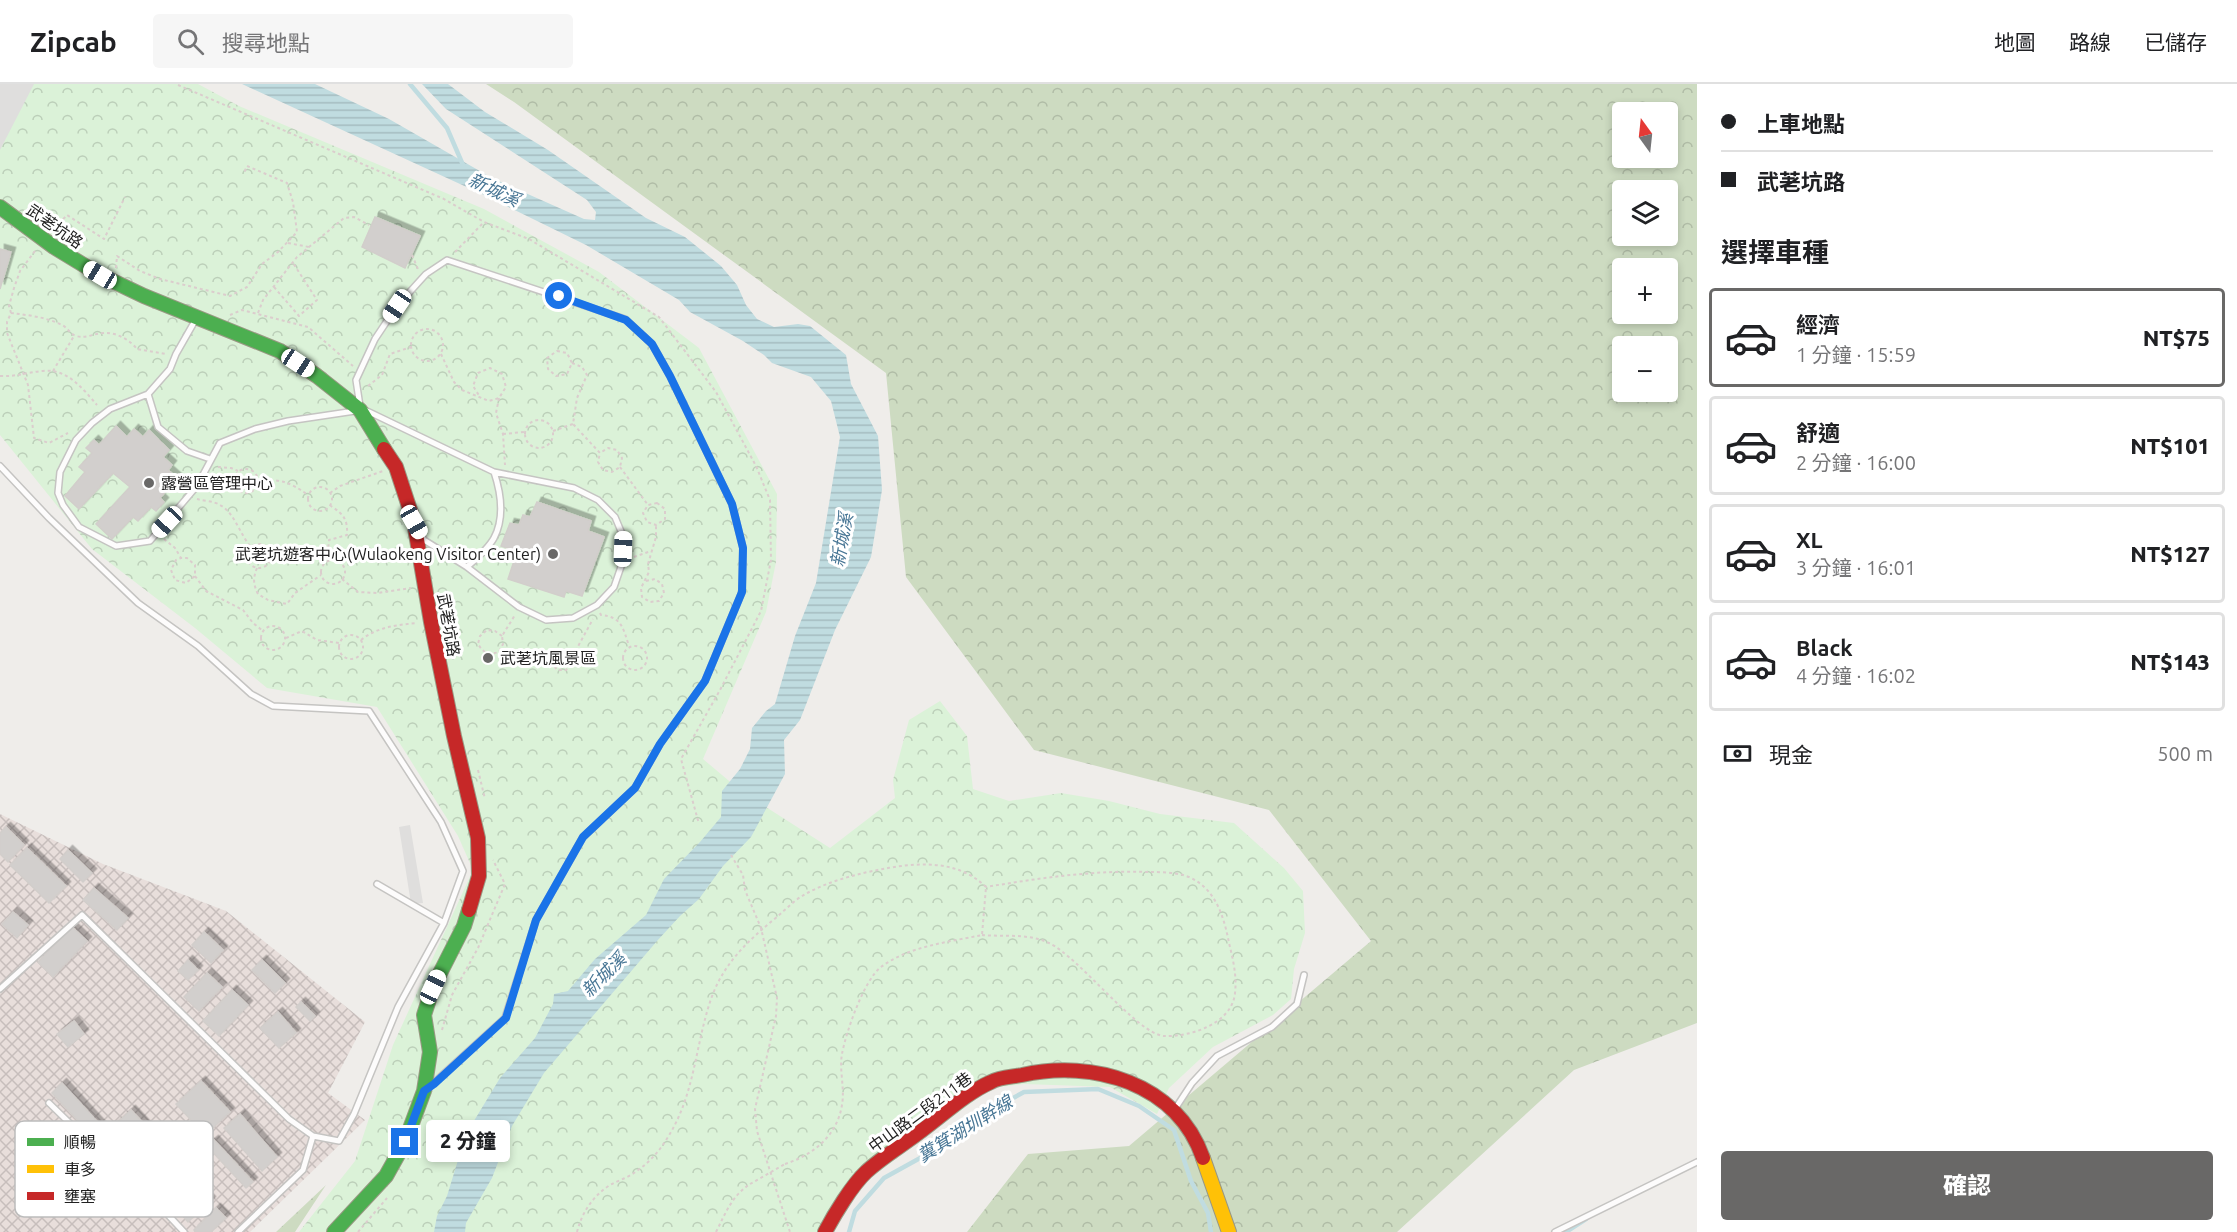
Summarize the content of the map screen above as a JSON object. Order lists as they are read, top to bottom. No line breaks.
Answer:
{"streets":{"street":["武荖坑路","中山路二段211巷"]},"water":["新城溪","糞箕湖圳幹線"],"places":["露營區管理中心","武荖坑遊客中心(Wulaokeng Visitor Center)","武荖坑風景區"],"legend":["順暢","車多","壅塞"],"north":"top","page":{"header":"Zipcab","search":"搜尋地點","nav":["地圖","路線","已儲存"],"banner":["上車地點","武荖坑路"],"map_buttons":["+","−"],"heading":"選擇車種","list":[{"name":"經濟","note":"1 分鐘 · 15:59","value":"NT$75"},{"name":"舒適","note":"2 分鐘 · 16:00","value":"NT$101"},{"name":"XL","note":"3 分鐘 · 16:01","value":"NT$127"},{"name":"Black","note":"4 分鐘 · 16:02","value":"NT$143"}],"pay":["現金","500 m"],"bubble":"2 分鐘","buttons":"確認"}}
